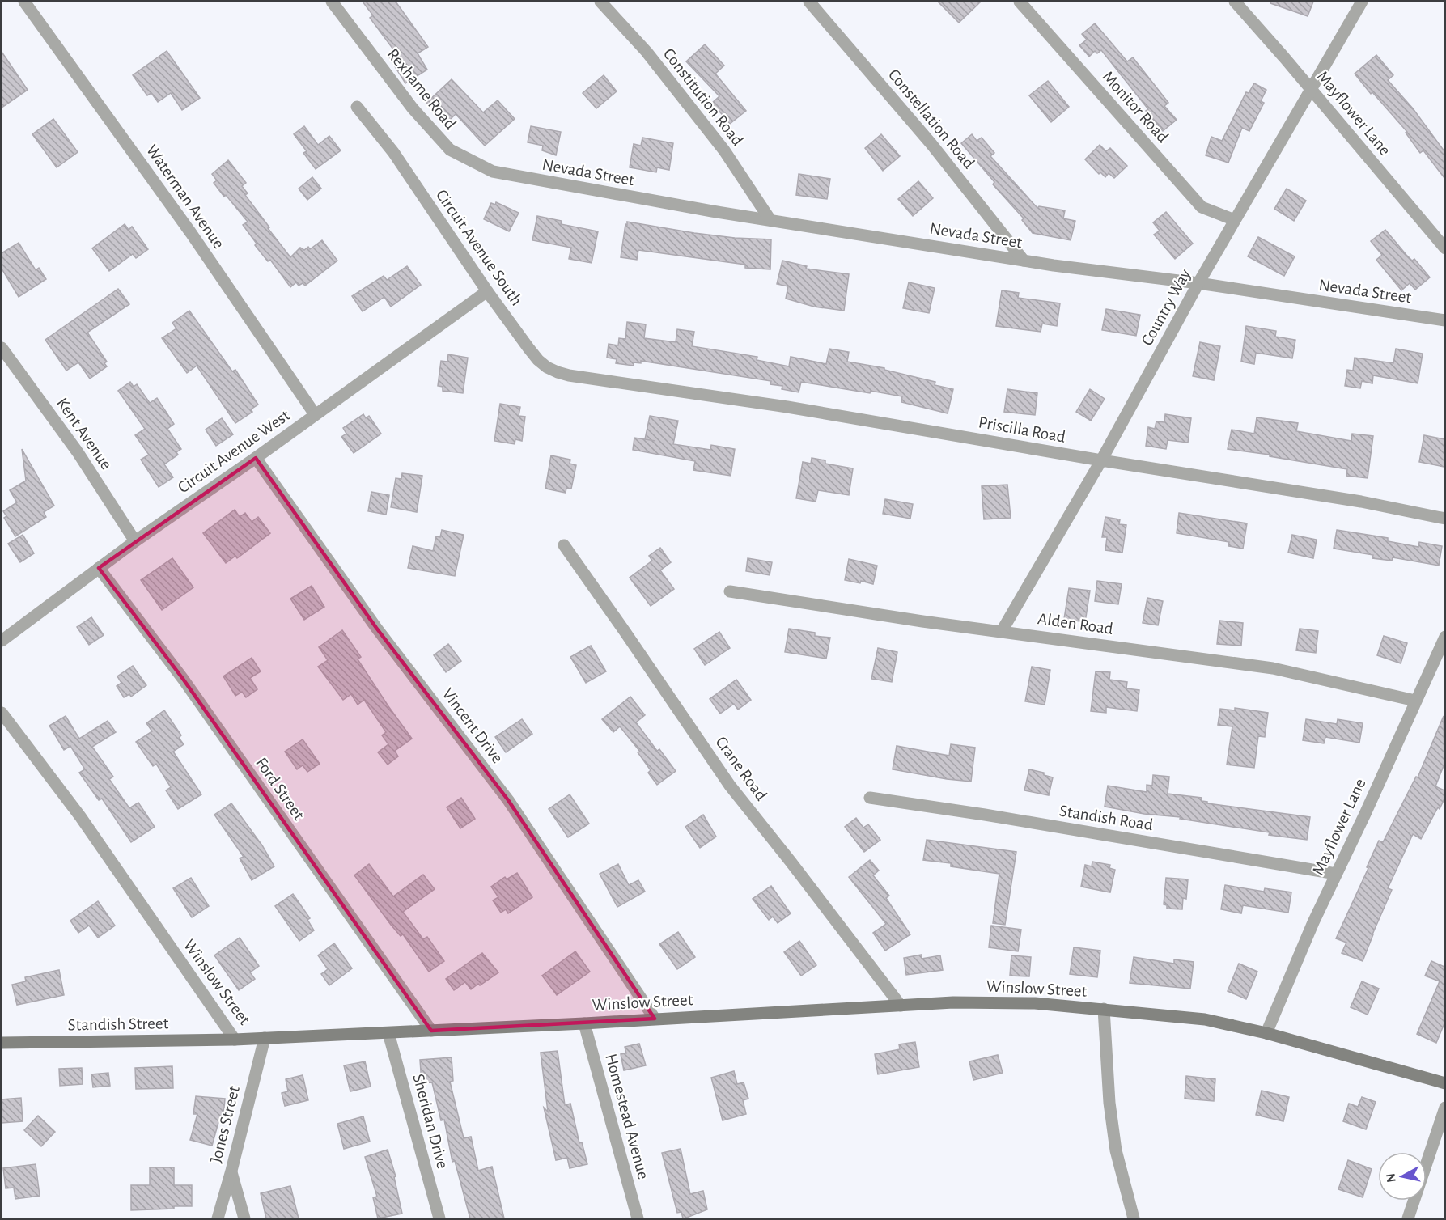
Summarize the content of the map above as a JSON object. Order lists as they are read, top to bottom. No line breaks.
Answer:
{"streets":{"street":["Rexhame Road","Constitution Road","Monitor Road","Mayflower Lane","Constellation Road","Nevada Street","Waterman Avenue","Circuit Avenue South","Country Way","Priscilla Road","Kent Avenue","Circuit Avenue West","Alden Road","Vincent Drive","Crane Road","Ford Street","Standish Road","Winslow Street","Standish Street","Homestead Avenue","Sheridan Drive","Jones Street"]},"crossings":[["Rexhame Road","Nevada Street"],["Constitution Road","Nevada Street"],["Monitor Road","Country Way"],["Mayflower Lane","Country Way"],["Mayflower Lane","Alden Road"],["Mayflower Lane","Standish Road"],["Mayflower Lane","Winslow Street"],["Constellation Road","Nevada Street"],["Nevada Street","Country Way"],["Waterman Avenue","Circuit Avenue West"],["Circuit Avenue South","Priscilla Road"],["Circuit Avenue South","Circuit Avenue West"],["Country Way","Priscilla Road"],["Country Way","Alden Road"],["Kent Avenue","Circuit Avenue West"],["Circuit Avenue West","Vincent Drive"],["Circuit Avenue West","Ford Street"],["Vincent Drive","Winslow Street"],["Crane Road","Winslow Street"],["Ford Street","Winslow Street"],["Winslow Street","Standish Street"],["Winslow Street","Homestead Avenue"],["Winslow Street","Sheridan Drive"],["Winslow Street","Jones Street"]],"north":"left"}
